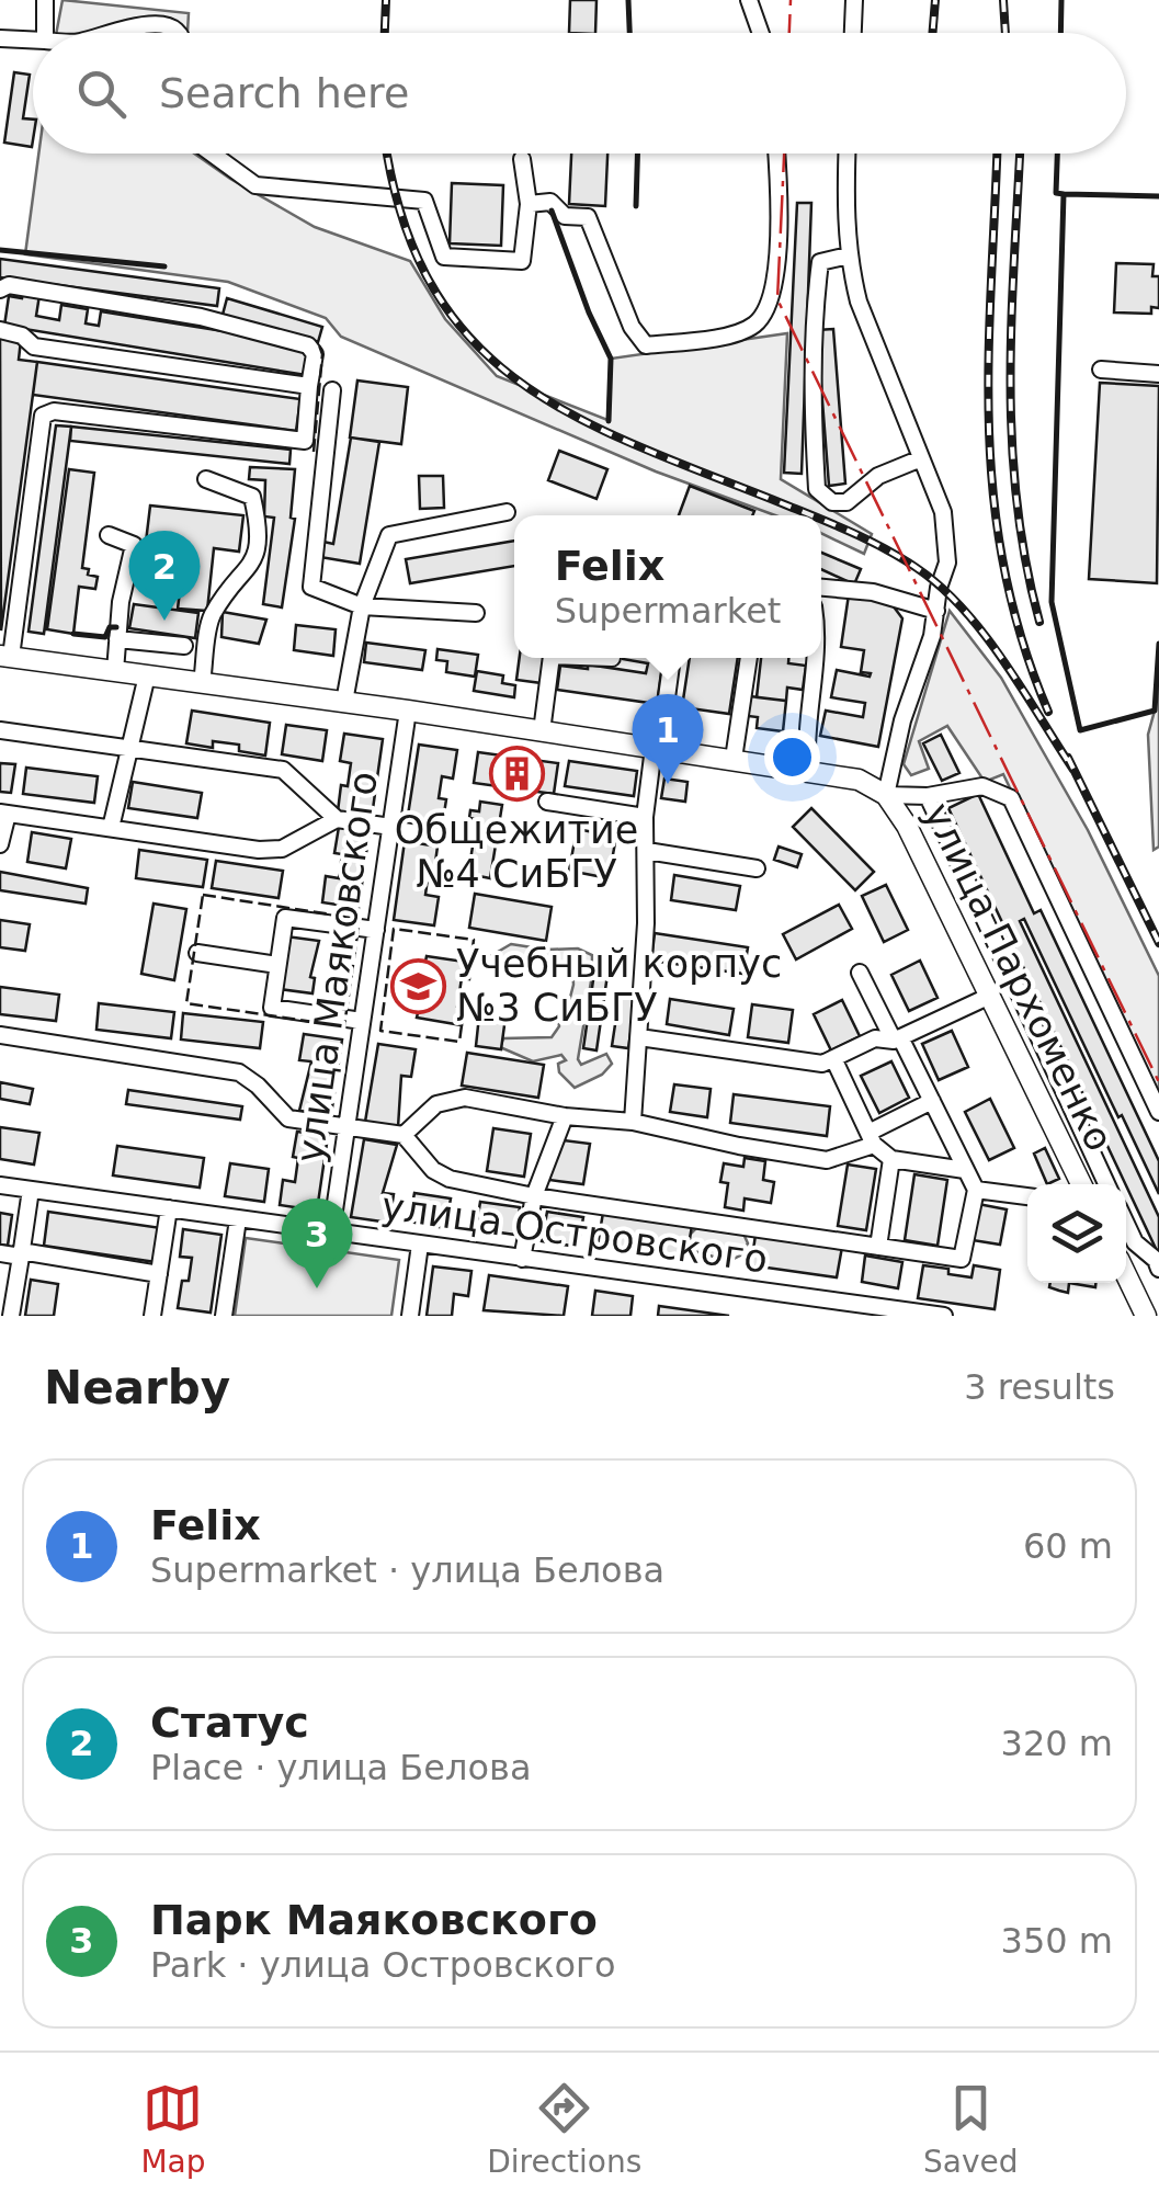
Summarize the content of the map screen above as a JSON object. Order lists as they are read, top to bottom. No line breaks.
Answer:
{"streets":{"main road":["улица Пархоменко"],"street":["улица Маяковского","улица Островского"]},"crossings":[["улица Маяковского","улица Островского"]],"places":{"building":["Общежитие №4 СиБГУ"],"school or university":["Учебный корпус №3 СиБГУ"]},"page":{"search":"Search here","popup":["Felix","Supermarket"],"pins":["2","1","3"],"heading":["Nearby","3 results"],"list":[{"mark":"1","name":"Felix","note":"Supermarket · улица Белова","value":"60 m"},{"mark":"2","name":"Статус","note":"Place · улица Белова","value":"320 m"},{"mark":"3","name":"Парк Маяковского","note":"Park · улица Островского","value":"350 m"}],"nav":["Map","Directions","Saved"]}}
